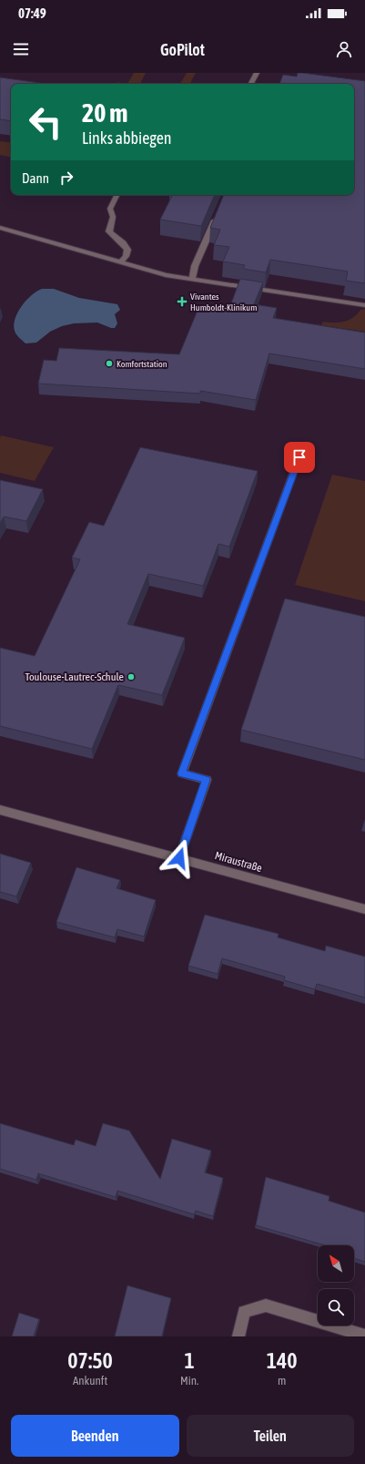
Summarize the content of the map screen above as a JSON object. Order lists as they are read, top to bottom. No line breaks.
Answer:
{"streets":{"street":["Miraustraße"]},"places":{"health":["Vivantes Humboldt-Klinikum"],"other":["Komfortstation","Toulouse-Lautrec-Schule"]},"north":"top left","page":{"status":"07:49","header":"GoPilot","turn":["20 m","Links abbiegen"],"then":"Dann","eta":["07:50","Ankunft","1","Min.","140","m"],"buttons":["Beenden","Teilen"]}}
